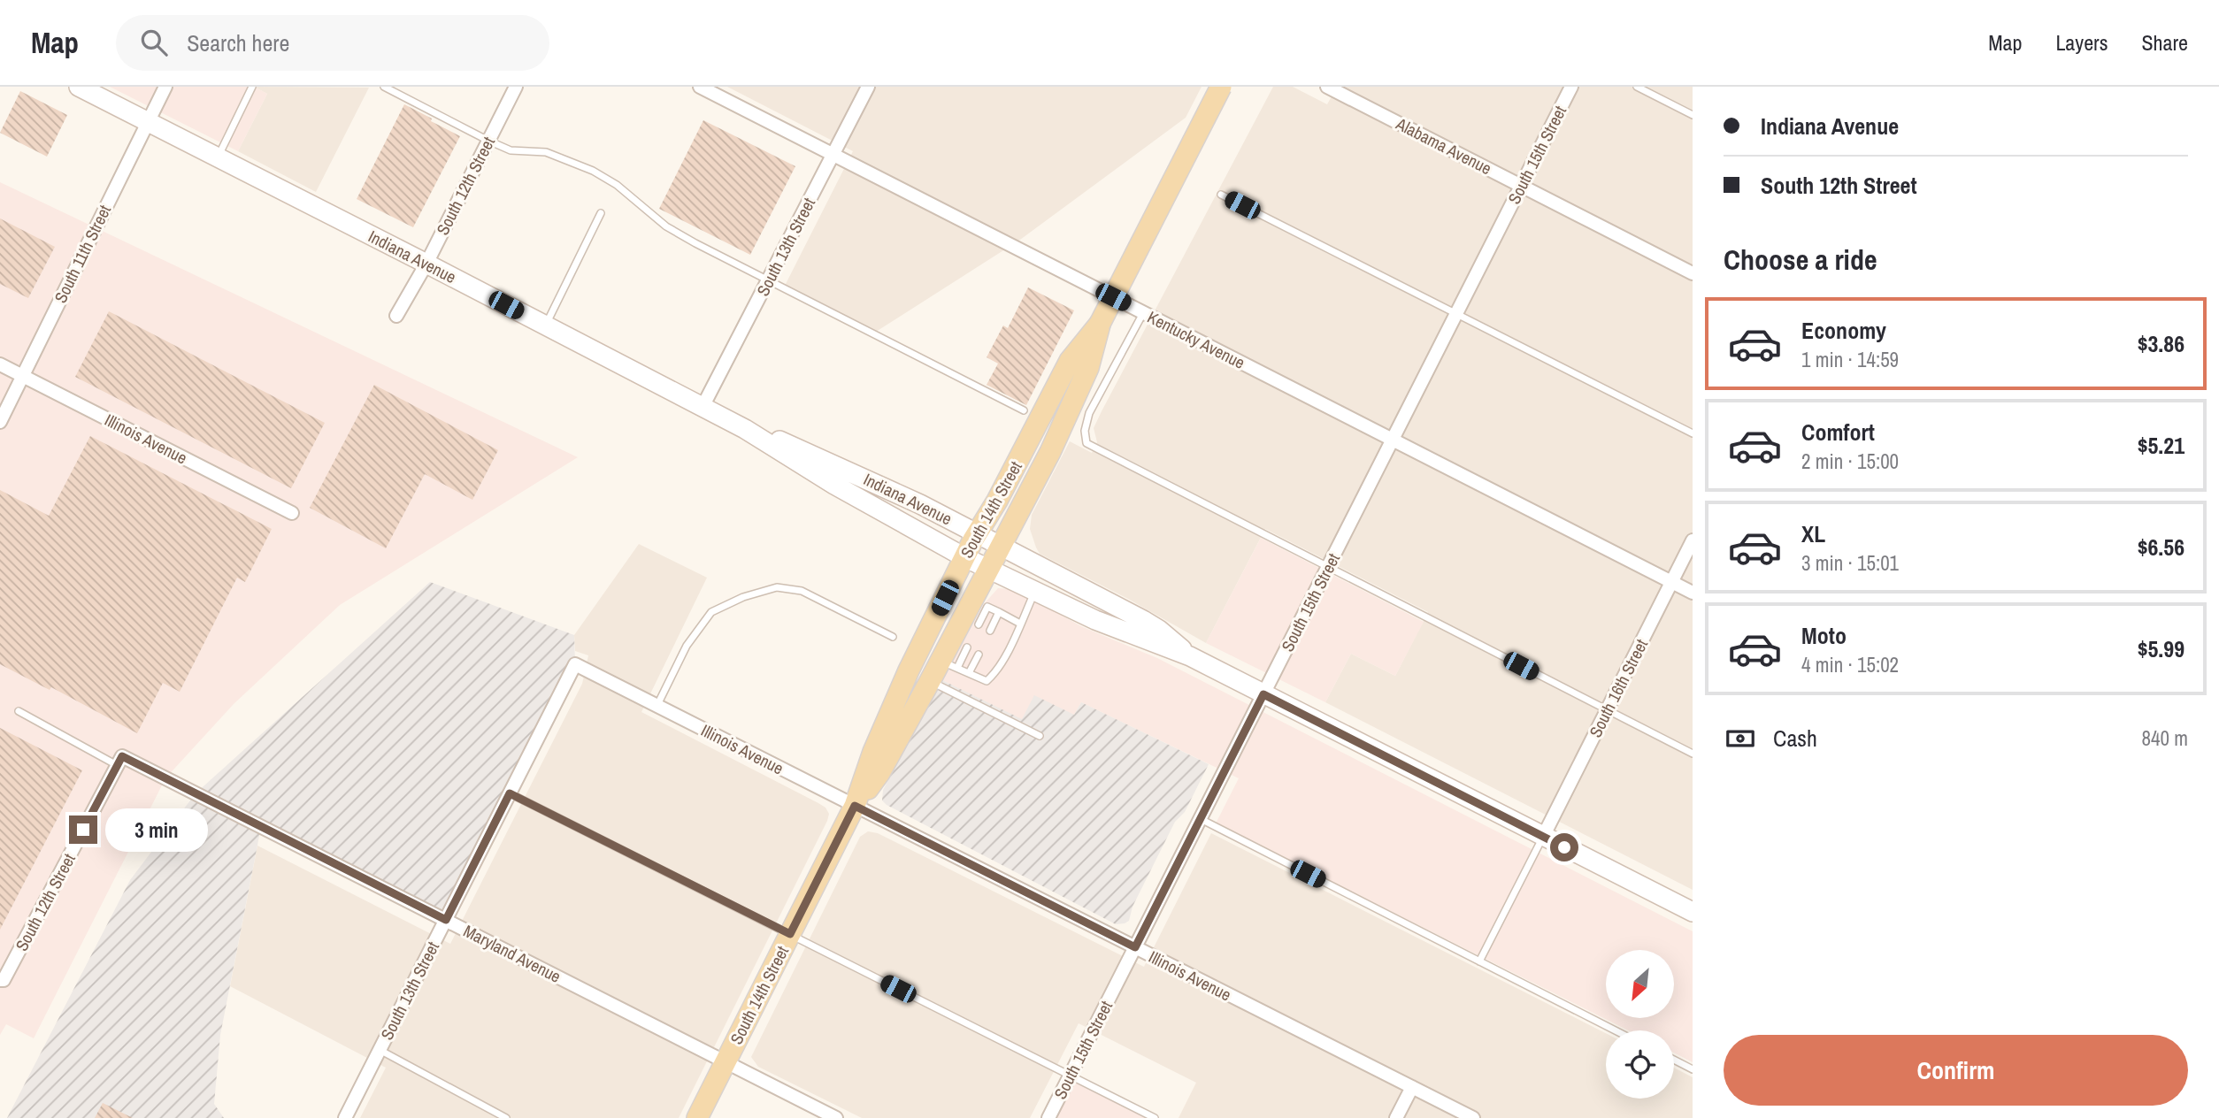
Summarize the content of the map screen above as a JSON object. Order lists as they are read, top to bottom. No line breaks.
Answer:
{"streets":{"main road":["Indiana Avenue","South 14th Street"],"street":["Alabama Avenue","South 15th Street","South 12th Street","South 13th Street","South 11th Street","Kentucky Avenue","Illinois Avenue","South 16th Street","Maryland Avenue"]},"crossings":[["Alabama Avenue","South 15th Street"],["South 15th Street","Indiana Avenue"],["South 15th Street","Kentucky Avenue"],["South 15th Street","Illinois Avenue"],["South 12th Street","Indiana Avenue"],["South 12th Street","Maryland Avenue"],["South 13th Street","Indiana Avenue"],["South 13th Street","Kentucky Avenue"],["South 13th Street","Illinois Avenue"],["South 13th Street","Maryland Avenue"],["South 11th Street","Indiana Avenue"],["South 11th Street","Illinois Avenue"],["Indiana Avenue","South 14th Street"],["Indiana Avenue","South 16th Street"],["Kentucky Avenue","South 16th Street"],["Illinois Avenue","South 14th Street"],["South 14th Street","Maryland Avenue"]],"north":"bottom left","page":{"header":"Map","search":"Search here","nav":["Map","Layers","Share"],"banner":["Indiana Avenue","South 12th Street"],"heading":"Choose a ride","list":[{"name":"Economy","note":"1 min · 14:59","value":"$3.86"},{"name":"Comfort","note":"2 min · 15:00","value":"$5.21"},{"name":"XL","note":"3 min · 15:01","value":"$6.56"},{"name":"Moto","note":"4 min · 15:02","value":"$5.99"}],"pay":["Cash","840 m"],"bubble":"3 min","buttons":"Confirm"}}
